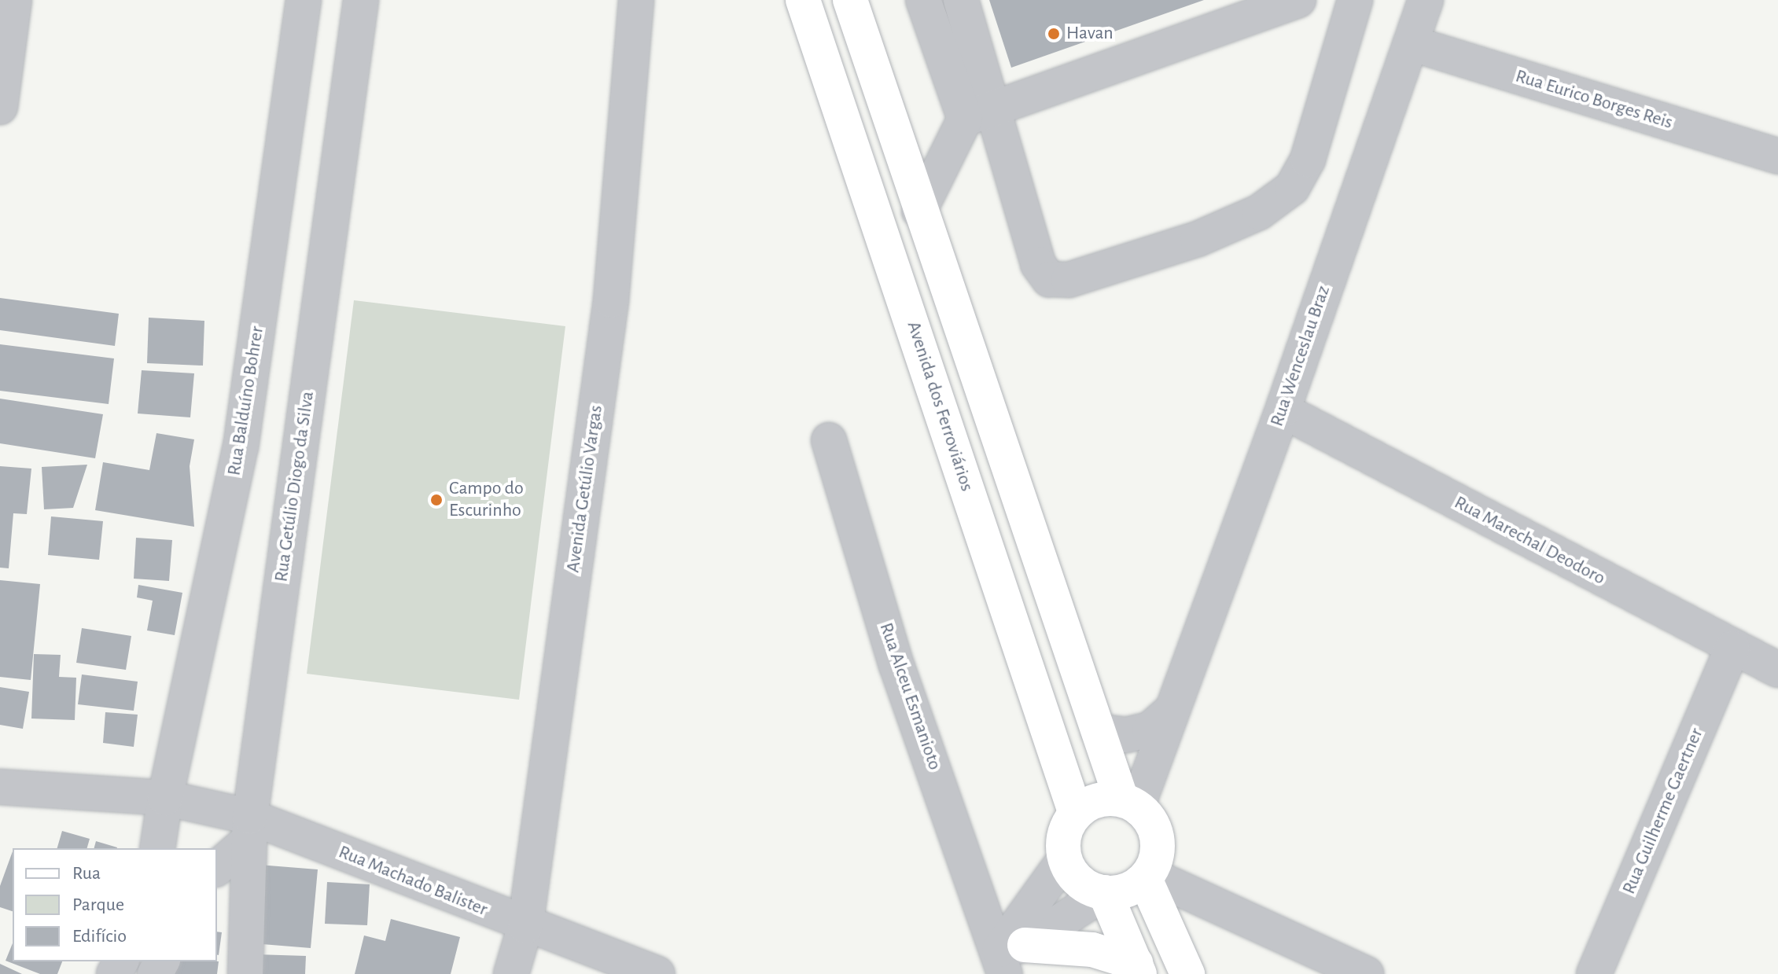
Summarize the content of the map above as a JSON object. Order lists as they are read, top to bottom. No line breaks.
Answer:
{"streets":{"main road":["Avenida dos Ferroviários"],"street":["Rua Eurico Borges Reis","Rua Wenceslau Braz","Rua Balduíno Bohrer","Rua Getúlio Diogo da Silva","Avenida Getúlio Vargas","Rua Marechal Deodoro","Rua Alceu Esmanioto","Rua Guilherme Gaertner","Rua Machado Balister"]},"crossings":[["Rua Eurico Borges Reis","Rua Wenceslau Braz"],["Rua Wenceslau Braz","Avenida dos Ferroviários"],["Rua Wenceslau Braz","Rua Marechal Deodoro"],["Rua Balduíno Bohrer","Rua Machado Balister"],["Rua Getúlio Diogo da Silva","Rua Machado Balister"],["Avenida Getúlio Vargas","Rua Machado Balister"],["Rua Marechal Deodoro","Rua Guilherme Gaertner"]],"places":["Havan","Campo do Escurinho"],"legend":["Rua","Parque","Edifício"]}
